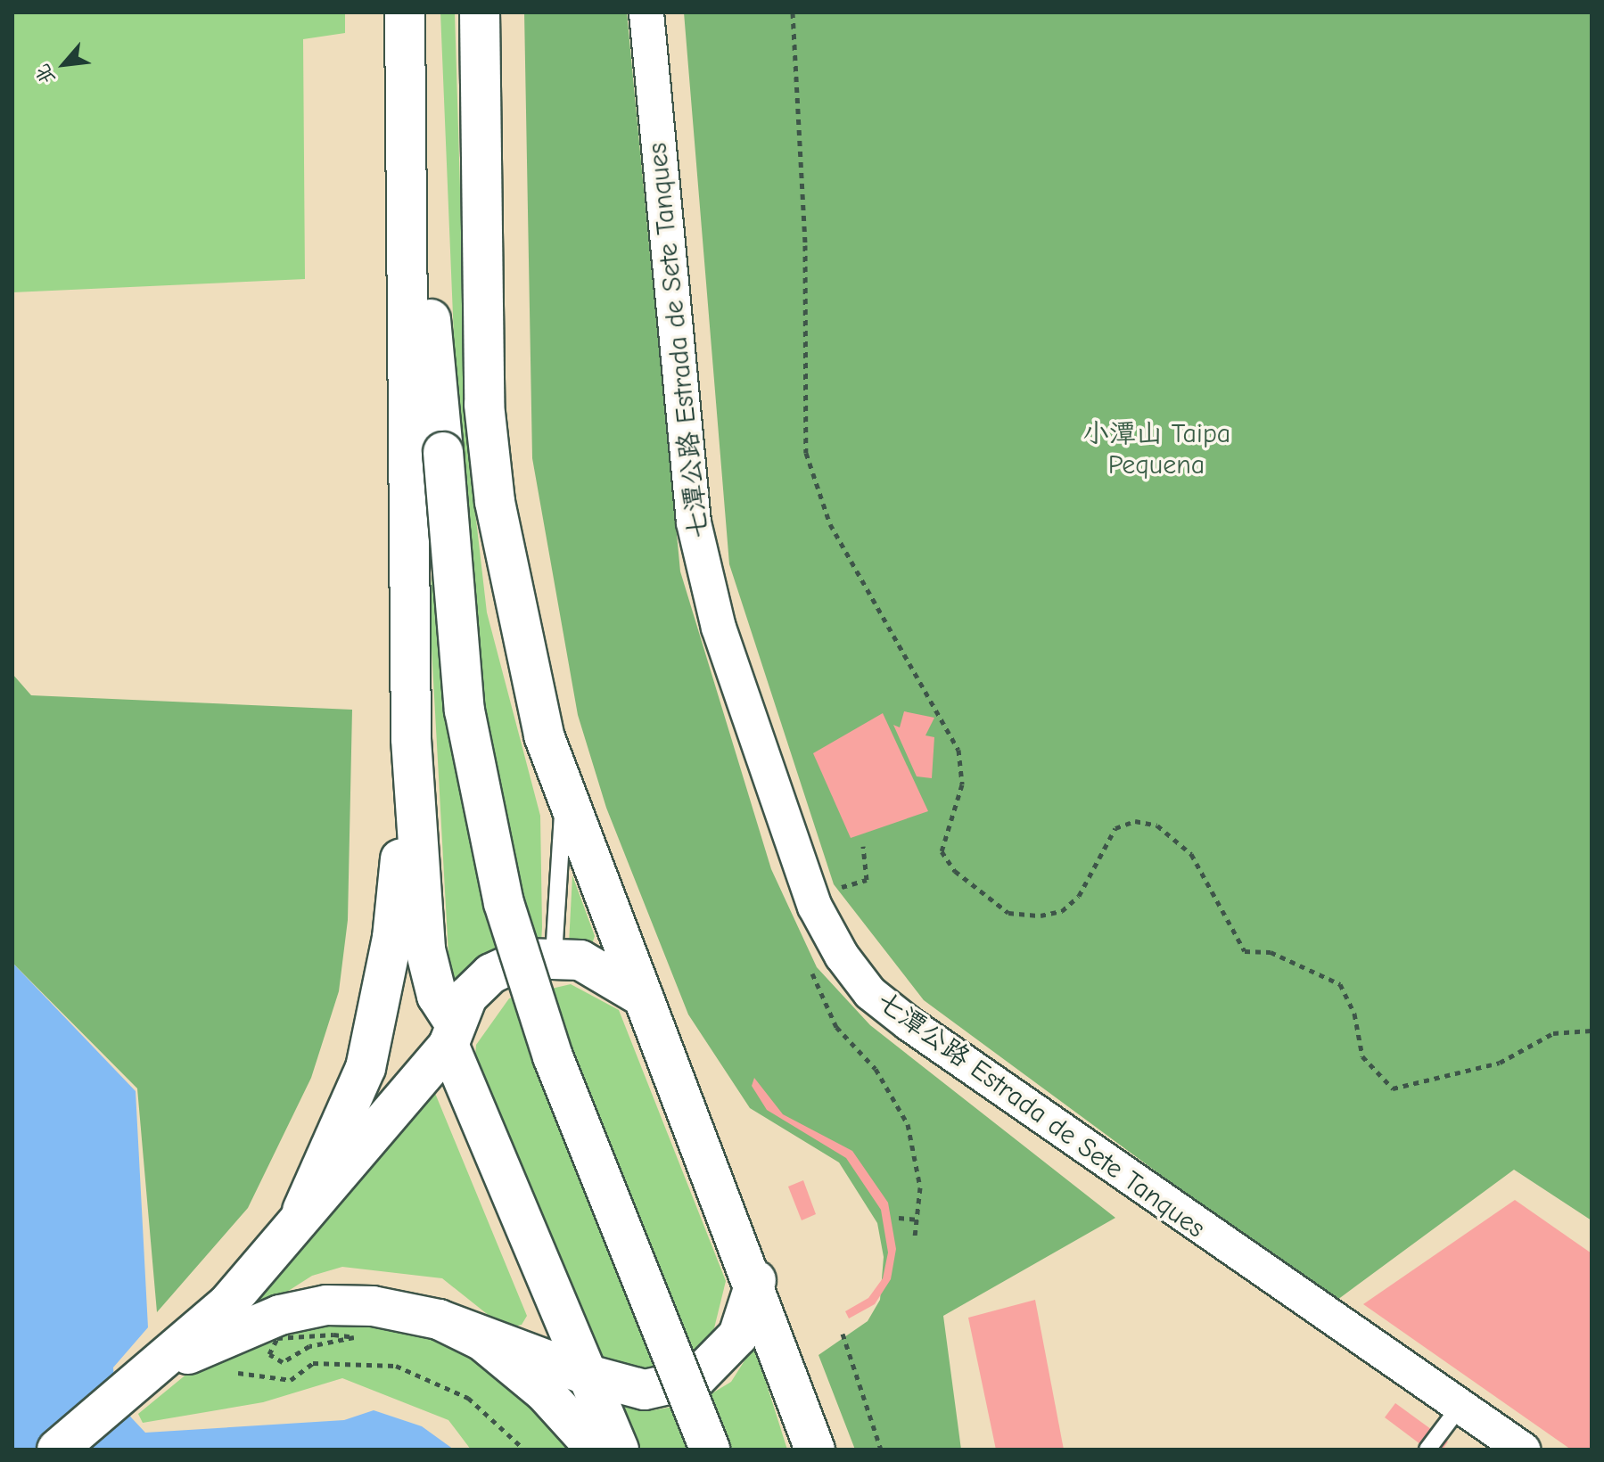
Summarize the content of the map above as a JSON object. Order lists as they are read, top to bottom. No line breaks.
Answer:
{"streets":{"street":["七潭公路 Estrada de Sete Tanques"]},"parks":["小潭山 Taipa Pequena"],"north":"bottom left"}
